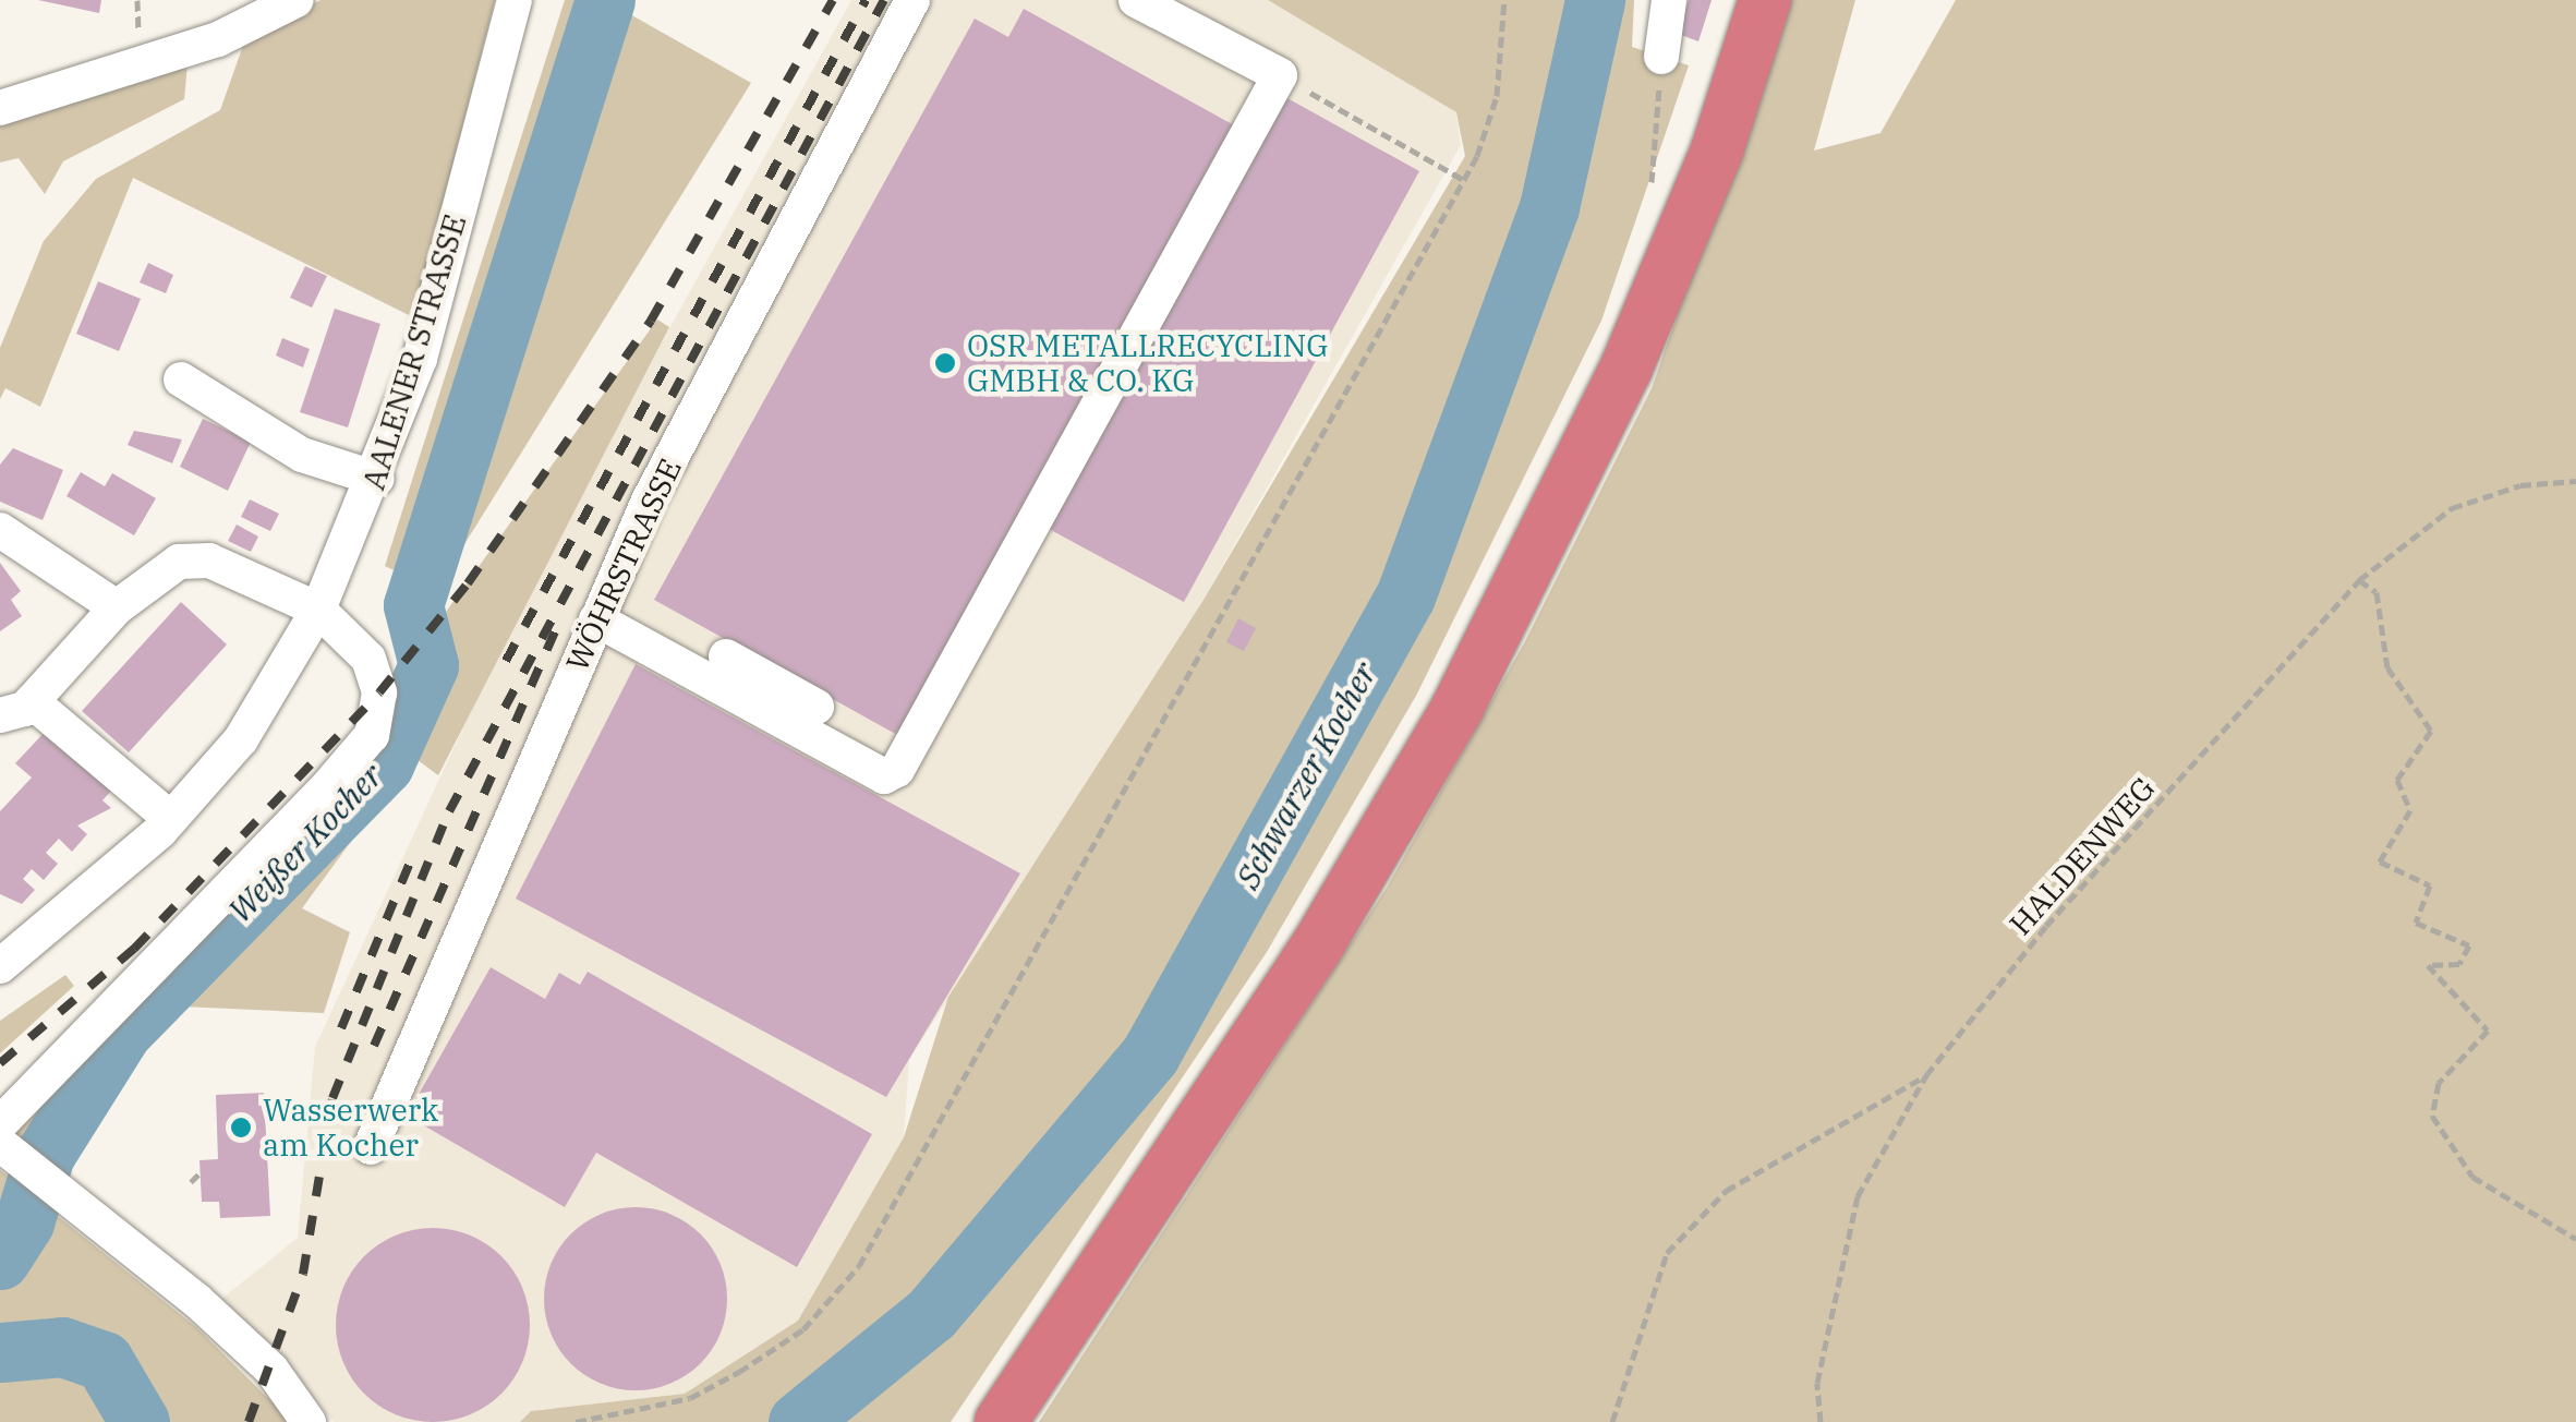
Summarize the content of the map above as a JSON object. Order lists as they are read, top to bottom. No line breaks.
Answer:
{"streets":{"street":["AALENER STRASSE","WÖHRSTRASSE"],"path":["HALDENWEG"]},"water":["Schwarzer Kocher","Weißer Kocher"],"places":["OSR METALLRECYCLING GMBH & CO. KG","Wasserwerk am Kocher"]}
